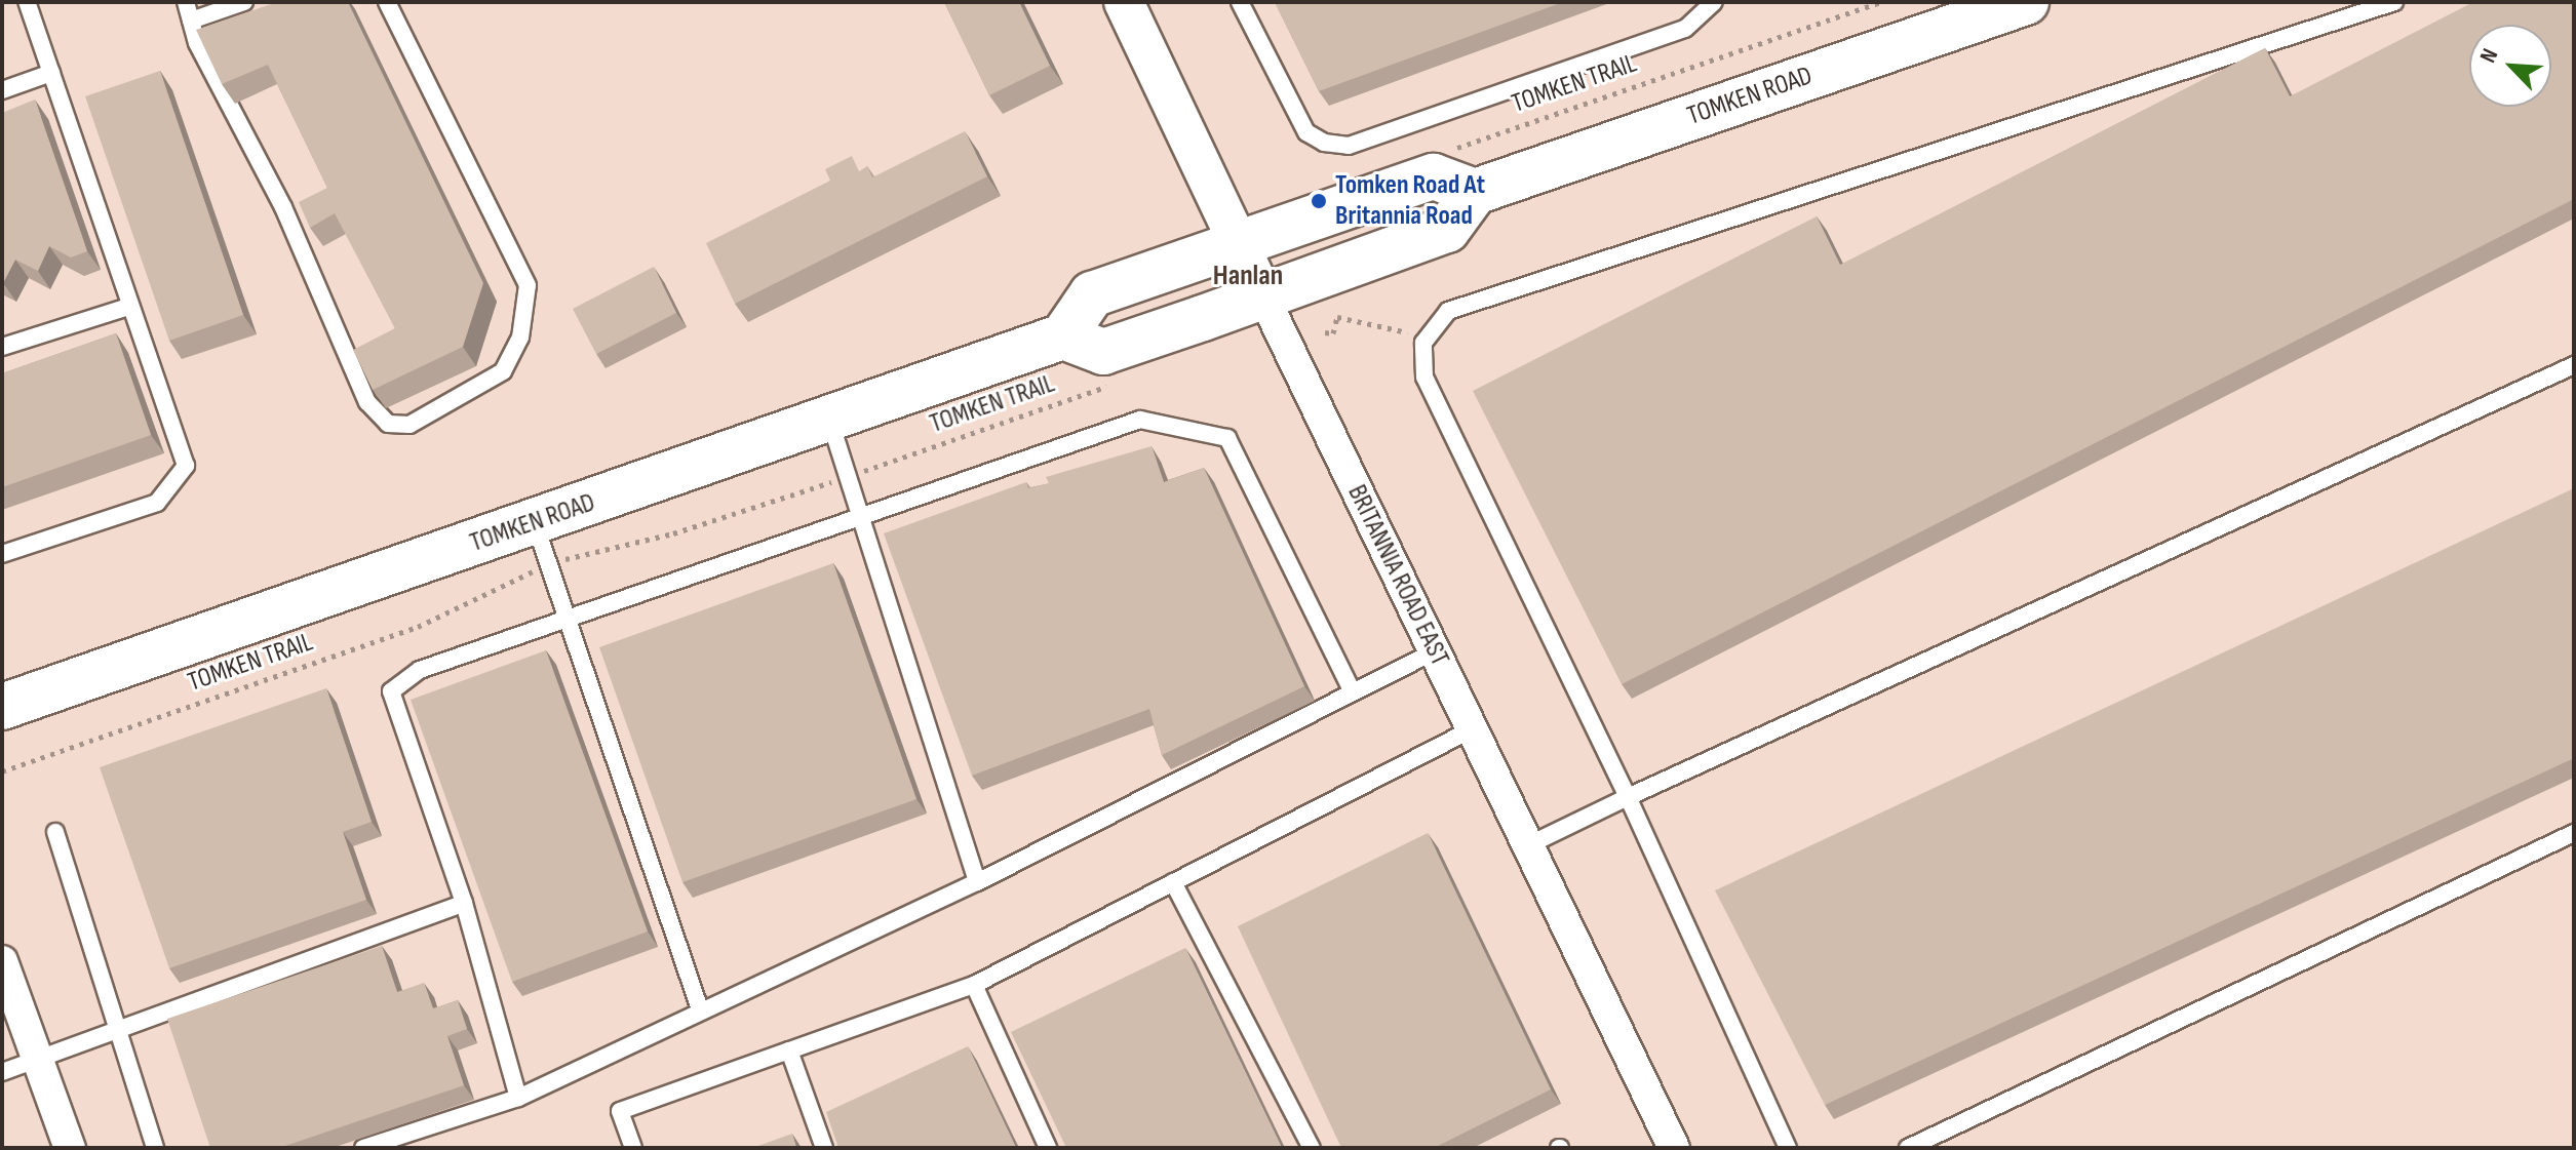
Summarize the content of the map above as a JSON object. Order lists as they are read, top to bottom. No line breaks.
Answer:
{"streets":{"main road":["TOMKEN ROAD"],"street":["BRITANNIA ROAD EAST"],"path":["TOMKEN TRAIL"]},"districts":["Hanlan"],"places":["Tomken Road At Britannia Road"],"north":"top left"}
